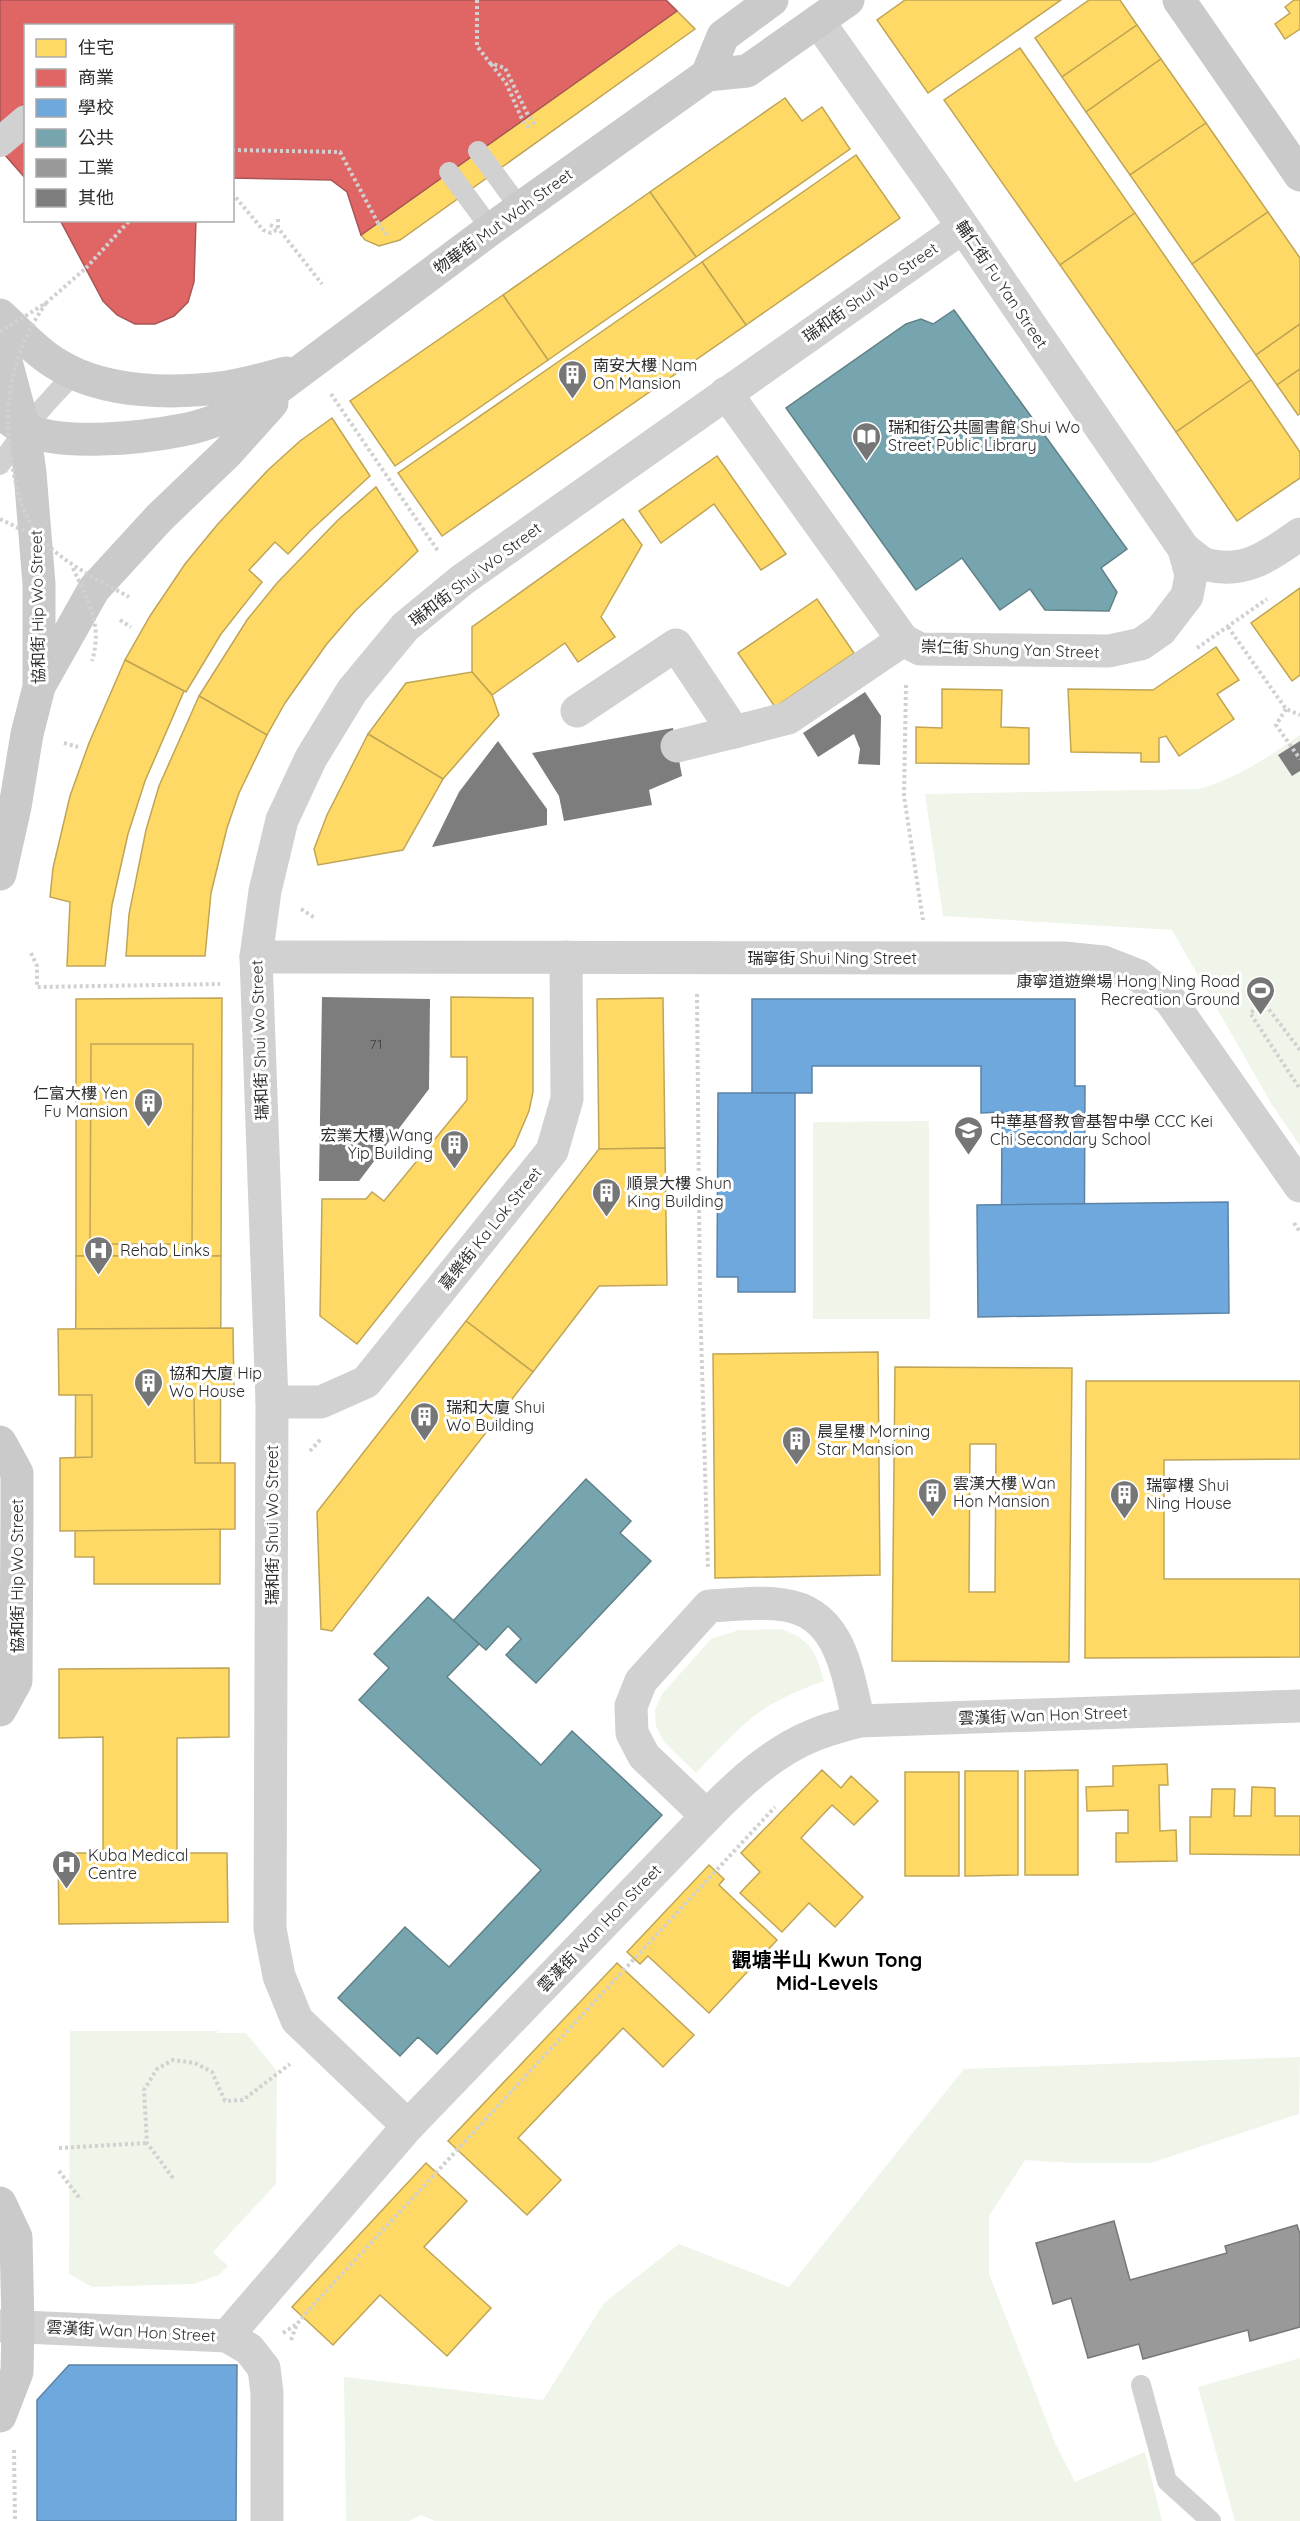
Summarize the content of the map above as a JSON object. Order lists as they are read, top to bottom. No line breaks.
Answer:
{"streets":{"main road":["物華街 Mut Wah Street","協和街 Hip Wo Street"],"street":["輔仁街 Fu Yan Street","瑞和街 Shui Wo Street","崇仁街 Shung Yan Street","瑞寧街 Shui Ning Street","嘉樂街 Ka Lok Street","雲漢街 Wan Hon Street"]},"crossings":[["物華街 Mut Wah Street","輔仁街 Fu Yan Street"],["物華街 Mut Wah Street","協和街 Hip Wo Street"],["輔仁街 Fu Yan Street","瑞和街 Shui Wo Street"],["輔仁街 Fu Yan Street","崇仁街 Shung Yan Street"],["瑞和街 Shui Wo Street","崇仁街 Shung Yan Street"],["瑞和街 Shui Wo Street","瑞寧街 Shui Ning Street"],["瑞和街 Shui Wo Street","嘉樂街 Ka Lok Street"],["瑞和街 Shui Wo Street","雲漢街 Wan Hon Street"],["瑞寧街 Shui Ning Street","嘉樂街 Ka Lok Street"]],"districts":["觀塘半山 Kwun Tong Mid-Levels"],"places":{"building":["南安大樓 Nam On Mansion","仁富大樓 Yen Fu Mansion","宏業大樓 Wang Yip Building","順景大樓 Shun King Building","協和大廈 Hip Wo House","瑞和大廈 Shui Wo Building","晨星樓 Morning Star Mansion","雲漢大樓 Wan Hon Mansion","瑞寧樓 Shui Ning House"],"library":["瑞和街公共圖書館 Shui Wo Street Public Library"],"sports":["康寧道遊樂場 Hong Ning Road Recreation Ground"],"school or university":["中華基督教會基智中學 CCC Kei Chi Secondary School"],"hospital":["Rehab Links","Kuba Medical Centre"]},"house_numbers":["71"],"legend":["住宅","商業","學校","公共","工業","其他"]}
